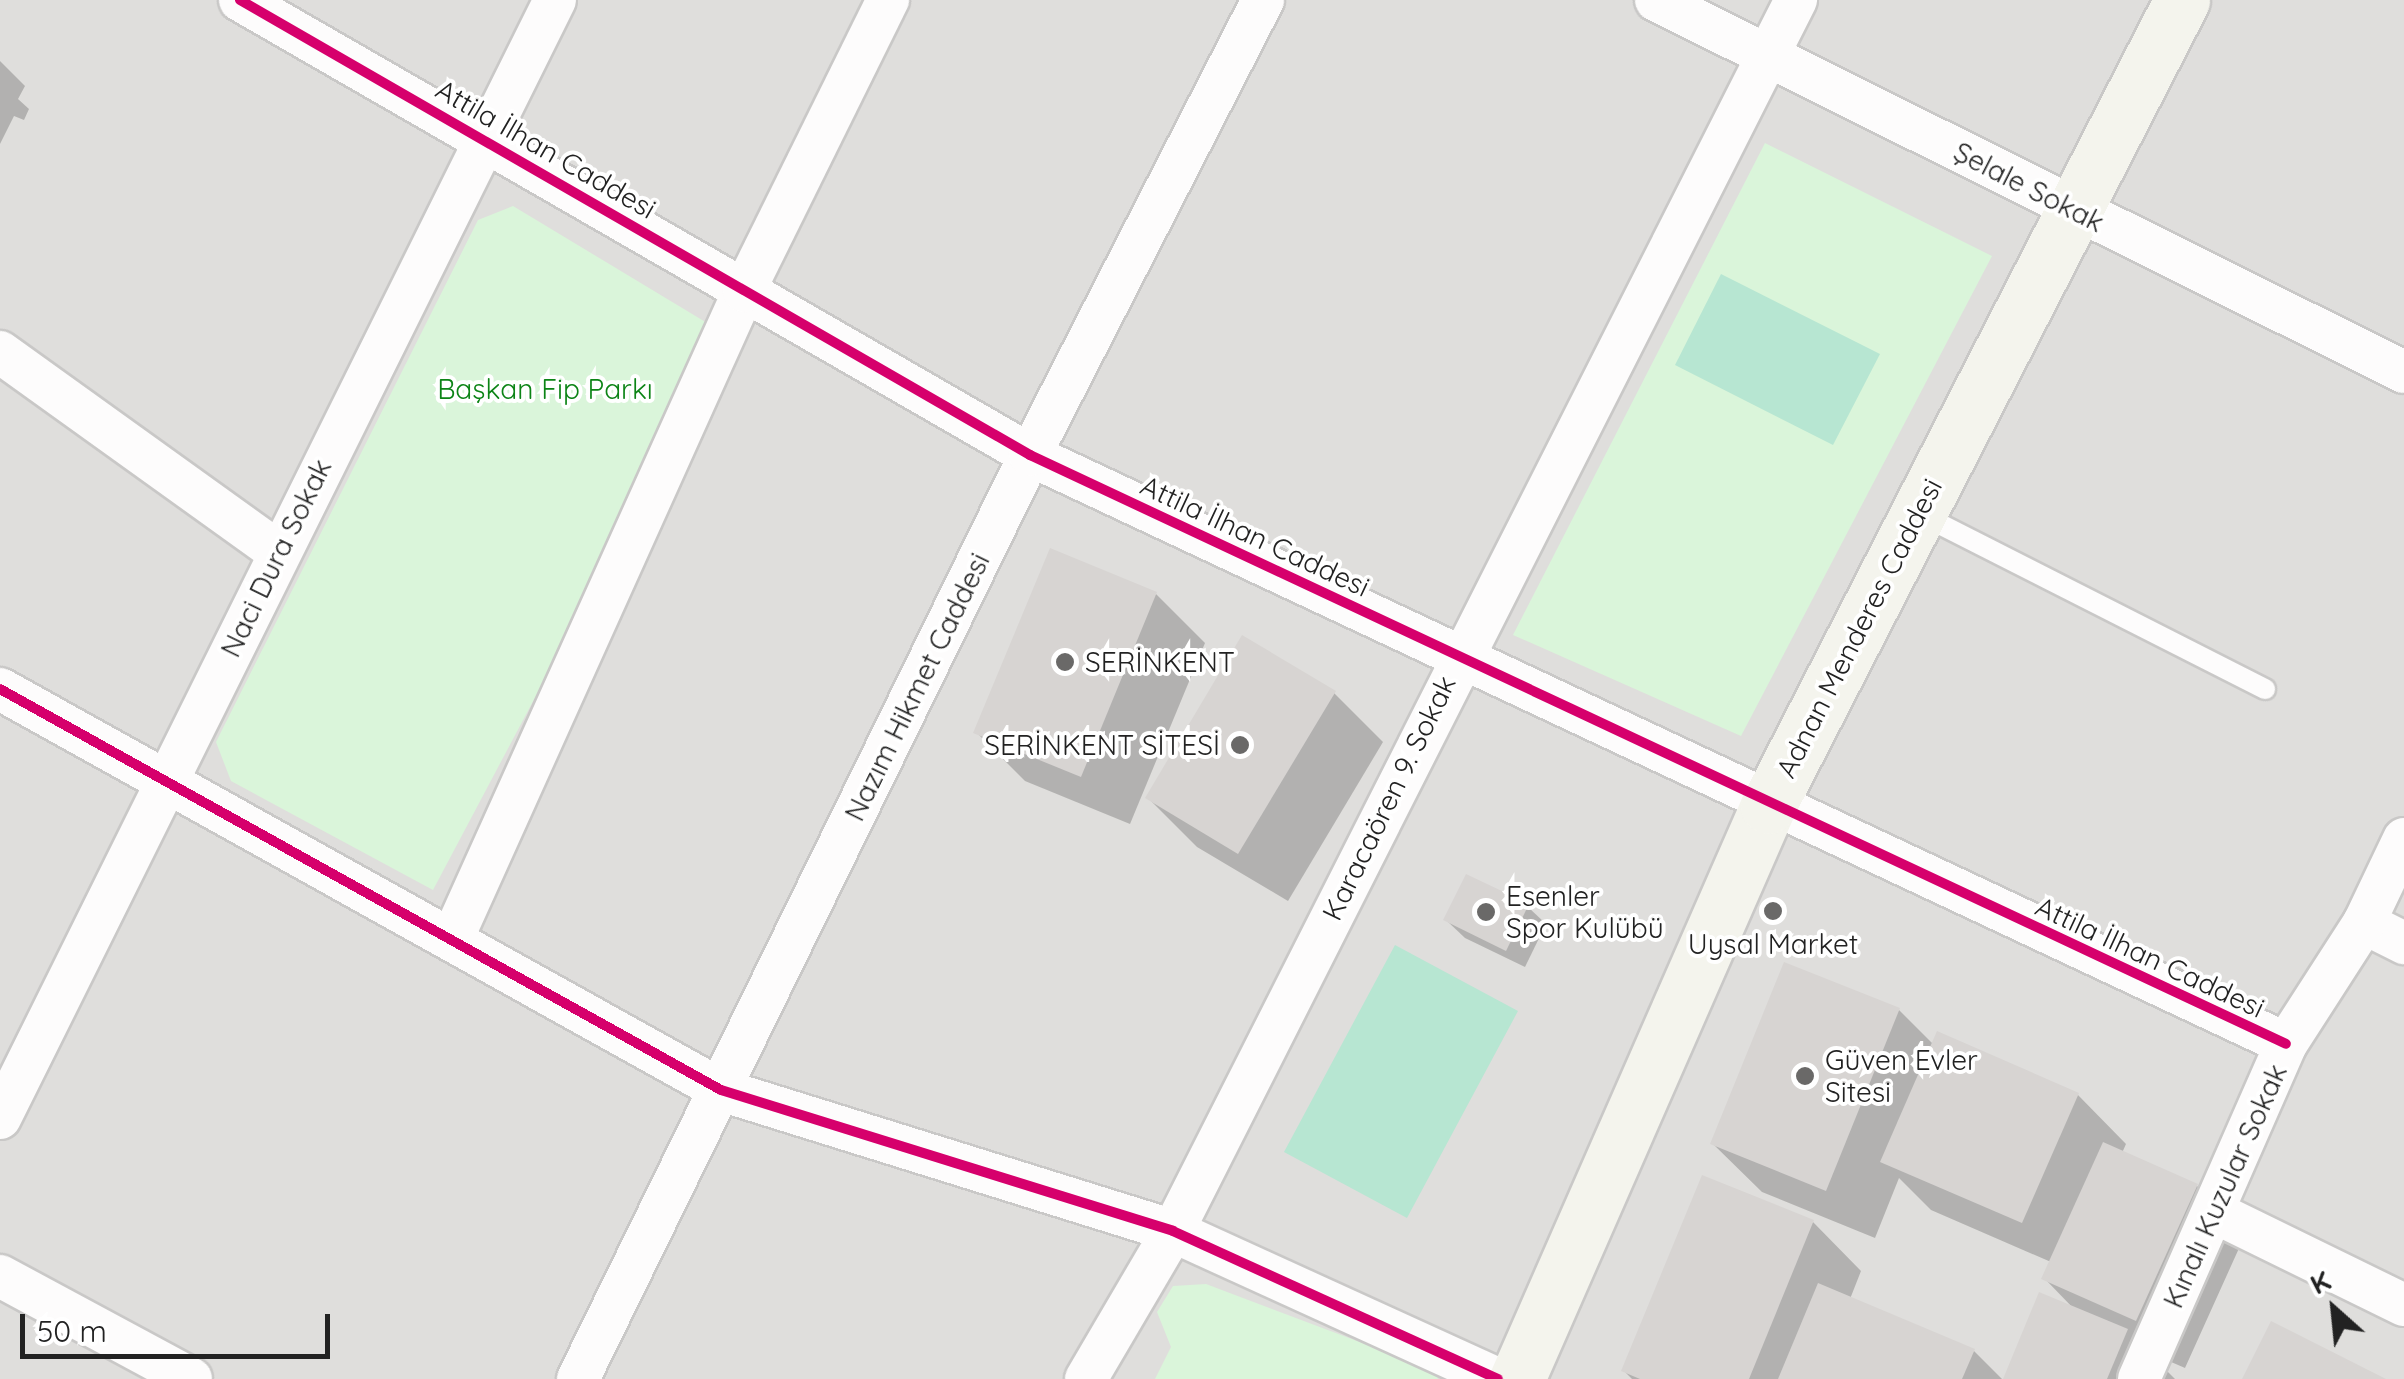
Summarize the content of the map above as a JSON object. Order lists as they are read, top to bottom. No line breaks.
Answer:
{"streets":{"street":["Attila İlhan Caddesi","Şelale Sokak","Naci Dura Sokak","Adnan Menderes Caddesi","Nazım Hikmet Caddesi","Karacaören 9. Sokak","Kınalı Kuzular Sokak"]},"crossings":[["Attila İlhan Caddesi","Naci Dura Sokak"],["Attila İlhan Caddesi","Adnan Menderes Caddesi"],["Attila İlhan Caddesi","Nazım Hikmet Caddesi"],["Attila İlhan Caddesi","Karacaören 9. Sokak"],["Attila İlhan Caddesi","Kınalı Kuzular Sokak"],["Şelale Sokak","Adnan Menderes Caddesi"],["Şelale Sokak","Karacaören 9. Sokak"]],"parks":["Başkan Fip Parkı"],"places":["SERİNKENT","SERİNKENT SİTESİ","Uysal Market","Esenler Spor Kulübü","Güven Evler Sitesi"],"scale_bar":"50 m","north":"top left"}
